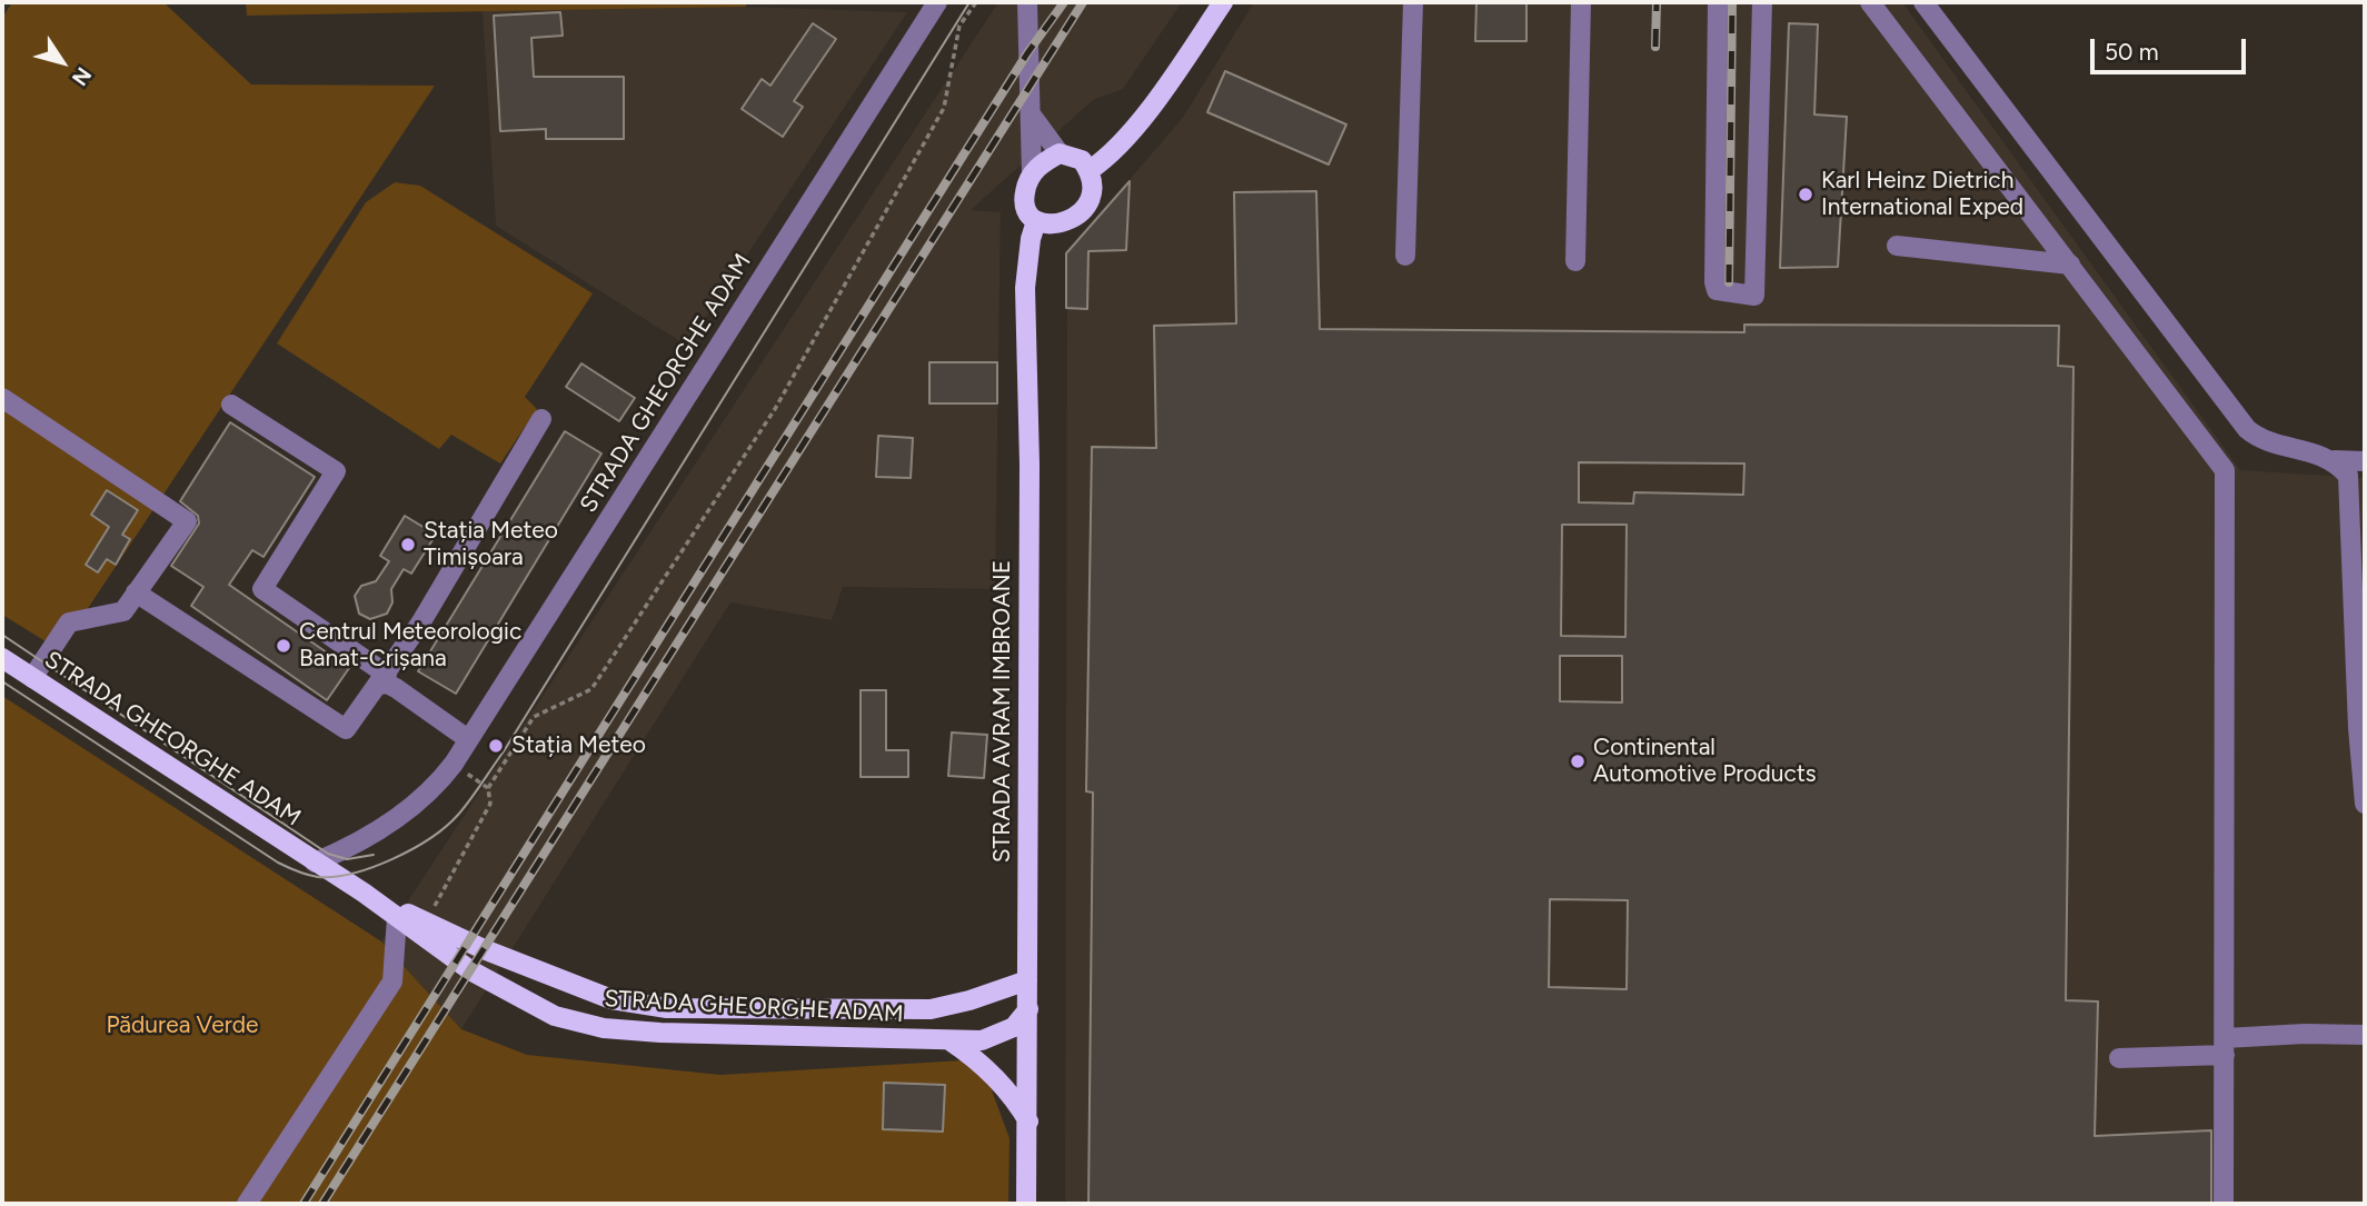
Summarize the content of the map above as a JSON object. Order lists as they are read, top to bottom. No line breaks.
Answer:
{"streets":{"main road":["STRADA GHEORGHE ADAM","STRADA AVRAM IMBROANE"]},"crossings":[["STRADA GHEORGHE ADAM","STRADA AVRAM IMBROANE"]],"parks":["Pădurea Verde"],"places":["Karl Heinz Dietrich International Exped","Stația Meteo Timișoara","Centrul Meteorologic Banat-Crișana","Stația Meteo","Continental Automotive Products"],"scale_bar":"50 m","north":"bottom right"}
